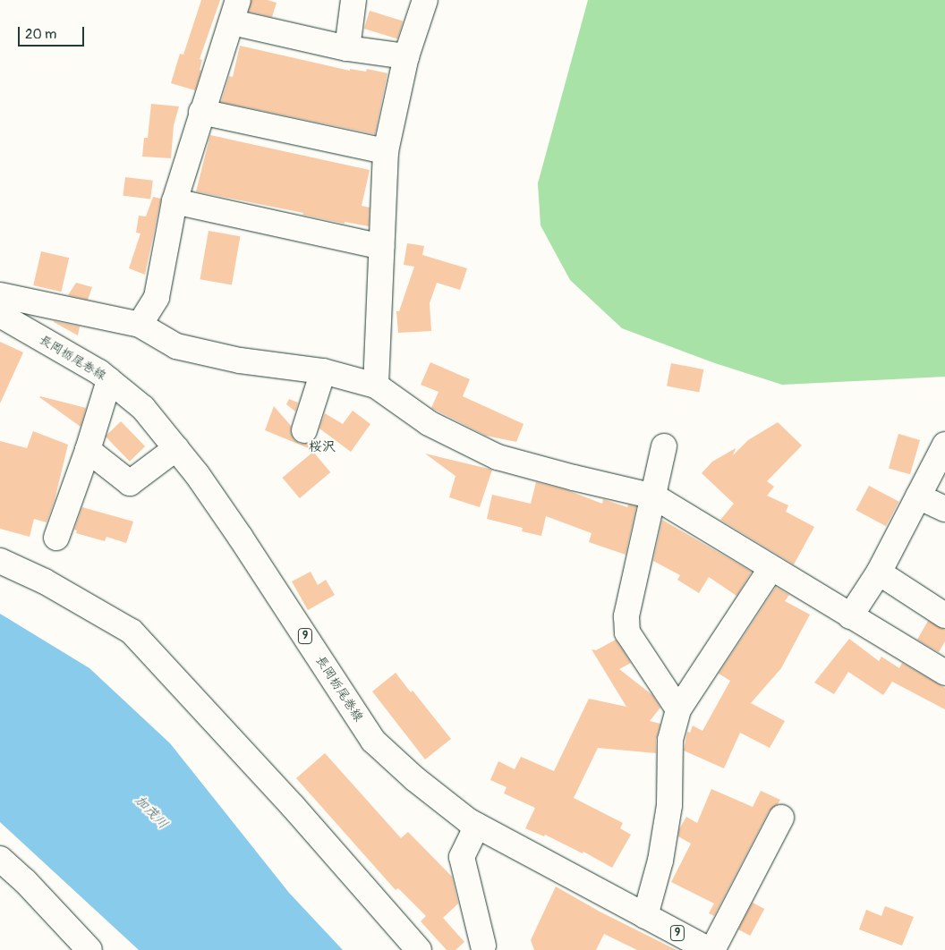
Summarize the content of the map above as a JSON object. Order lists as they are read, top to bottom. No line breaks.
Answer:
{"streets":{"street":["長岡栃尾巻線","9"]},"districts":["桜沢"],"water":["加茂川"],"scale_bar":"20 m"}
